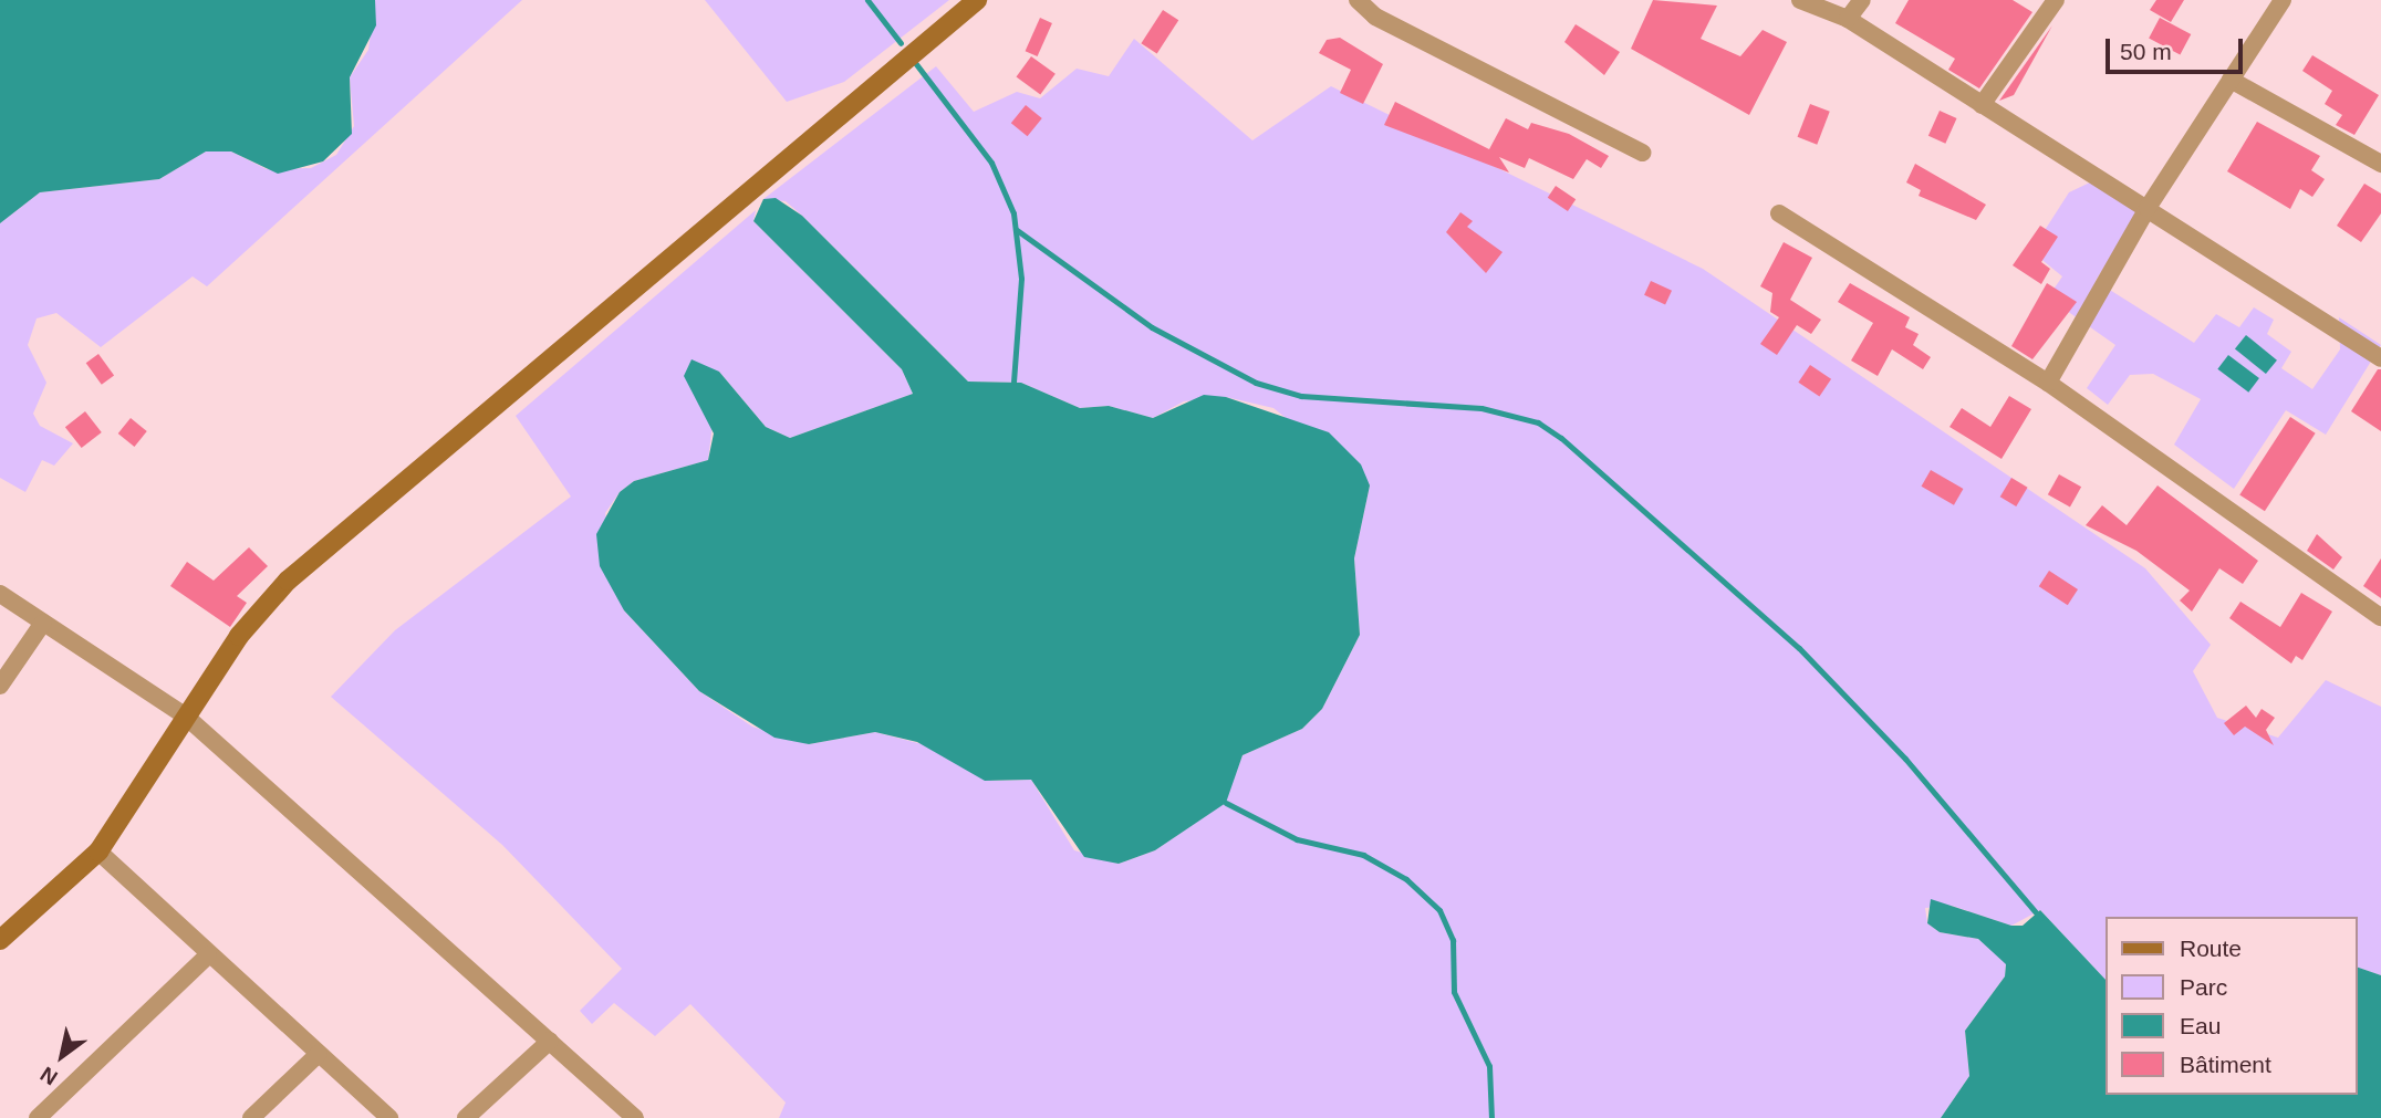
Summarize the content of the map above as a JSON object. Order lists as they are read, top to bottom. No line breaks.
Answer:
{"legend":["Route","Parc","Eau","Bâtiment"],"scale_bar":"50 m","north":"bottom left"}
